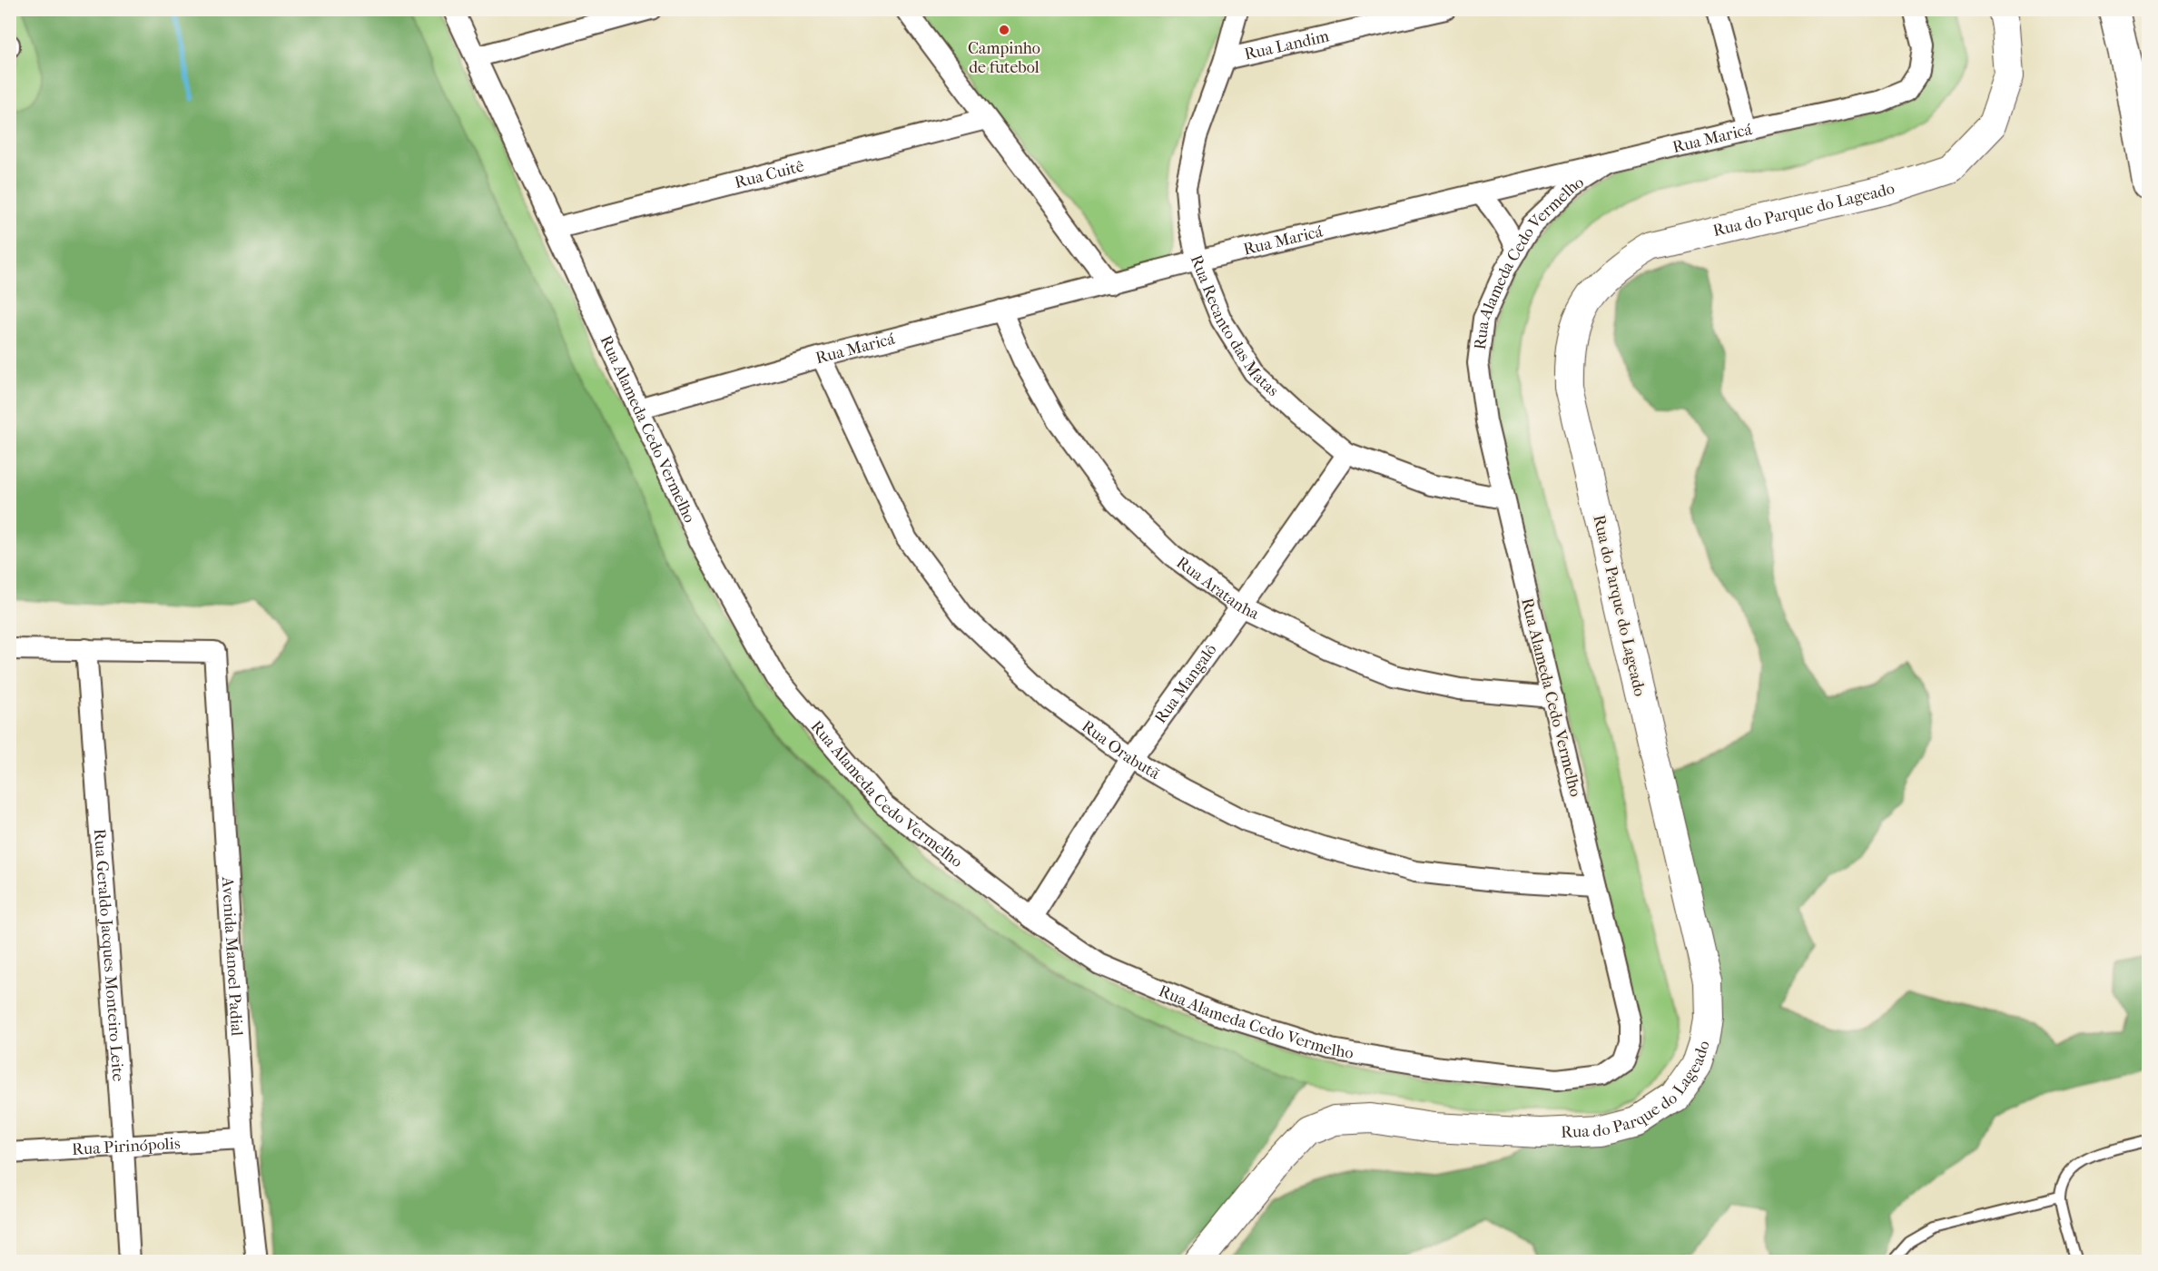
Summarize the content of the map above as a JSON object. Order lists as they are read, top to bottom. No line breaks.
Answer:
{"streets":{"street":["Rua Landim","Rua Maricá","Rua Cuitê","Rua do Parque do Lageado","Rua Alameda Cedo Vermelho","Rua Recanto das Matas","Rua Aratanha","Rua Mangalô","Rua Orabutã","Rua Geraldo Jacques Monteiro Leite","Avenida Manoel Padial","Rua Pirinópolis"]},"crossings":[["Rua Landim","Rua Recanto das Matas"],["Rua Maricá","Rua Alameda Cedo Vermelho"],["Rua Maricá","Rua Recanto das Matas"],["Rua Maricá","Rua Aratanha"],["Rua Maricá","Rua Orabutã"],["Rua Cuitê","Rua Alameda Cedo Vermelho"],["Rua Alameda Cedo Vermelho","Rua Recanto das Matas"],["Rua Alameda Cedo Vermelho","Rua Aratanha"],["Rua Alameda Cedo Vermelho","Rua Mangalô"],["Rua Alameda Cedo Vermelho","Rua Orabutã"],["Rua Recanto das Matas","Rua Mangalô"],["Rua Aratanha","Rua Mangalô"],["Rua Mangalô","Rua Orabutã"],["Rua Geraldo Jacques Monteiro Leite","Avenida Manoel Padial"],["Rua Geraldo Jacques Monteiro Leite","Rua Pirinópolis"],["Avenida Manoel Padial","Rua Pirinópolis"]],"places":["Campinho de futebol"]}
